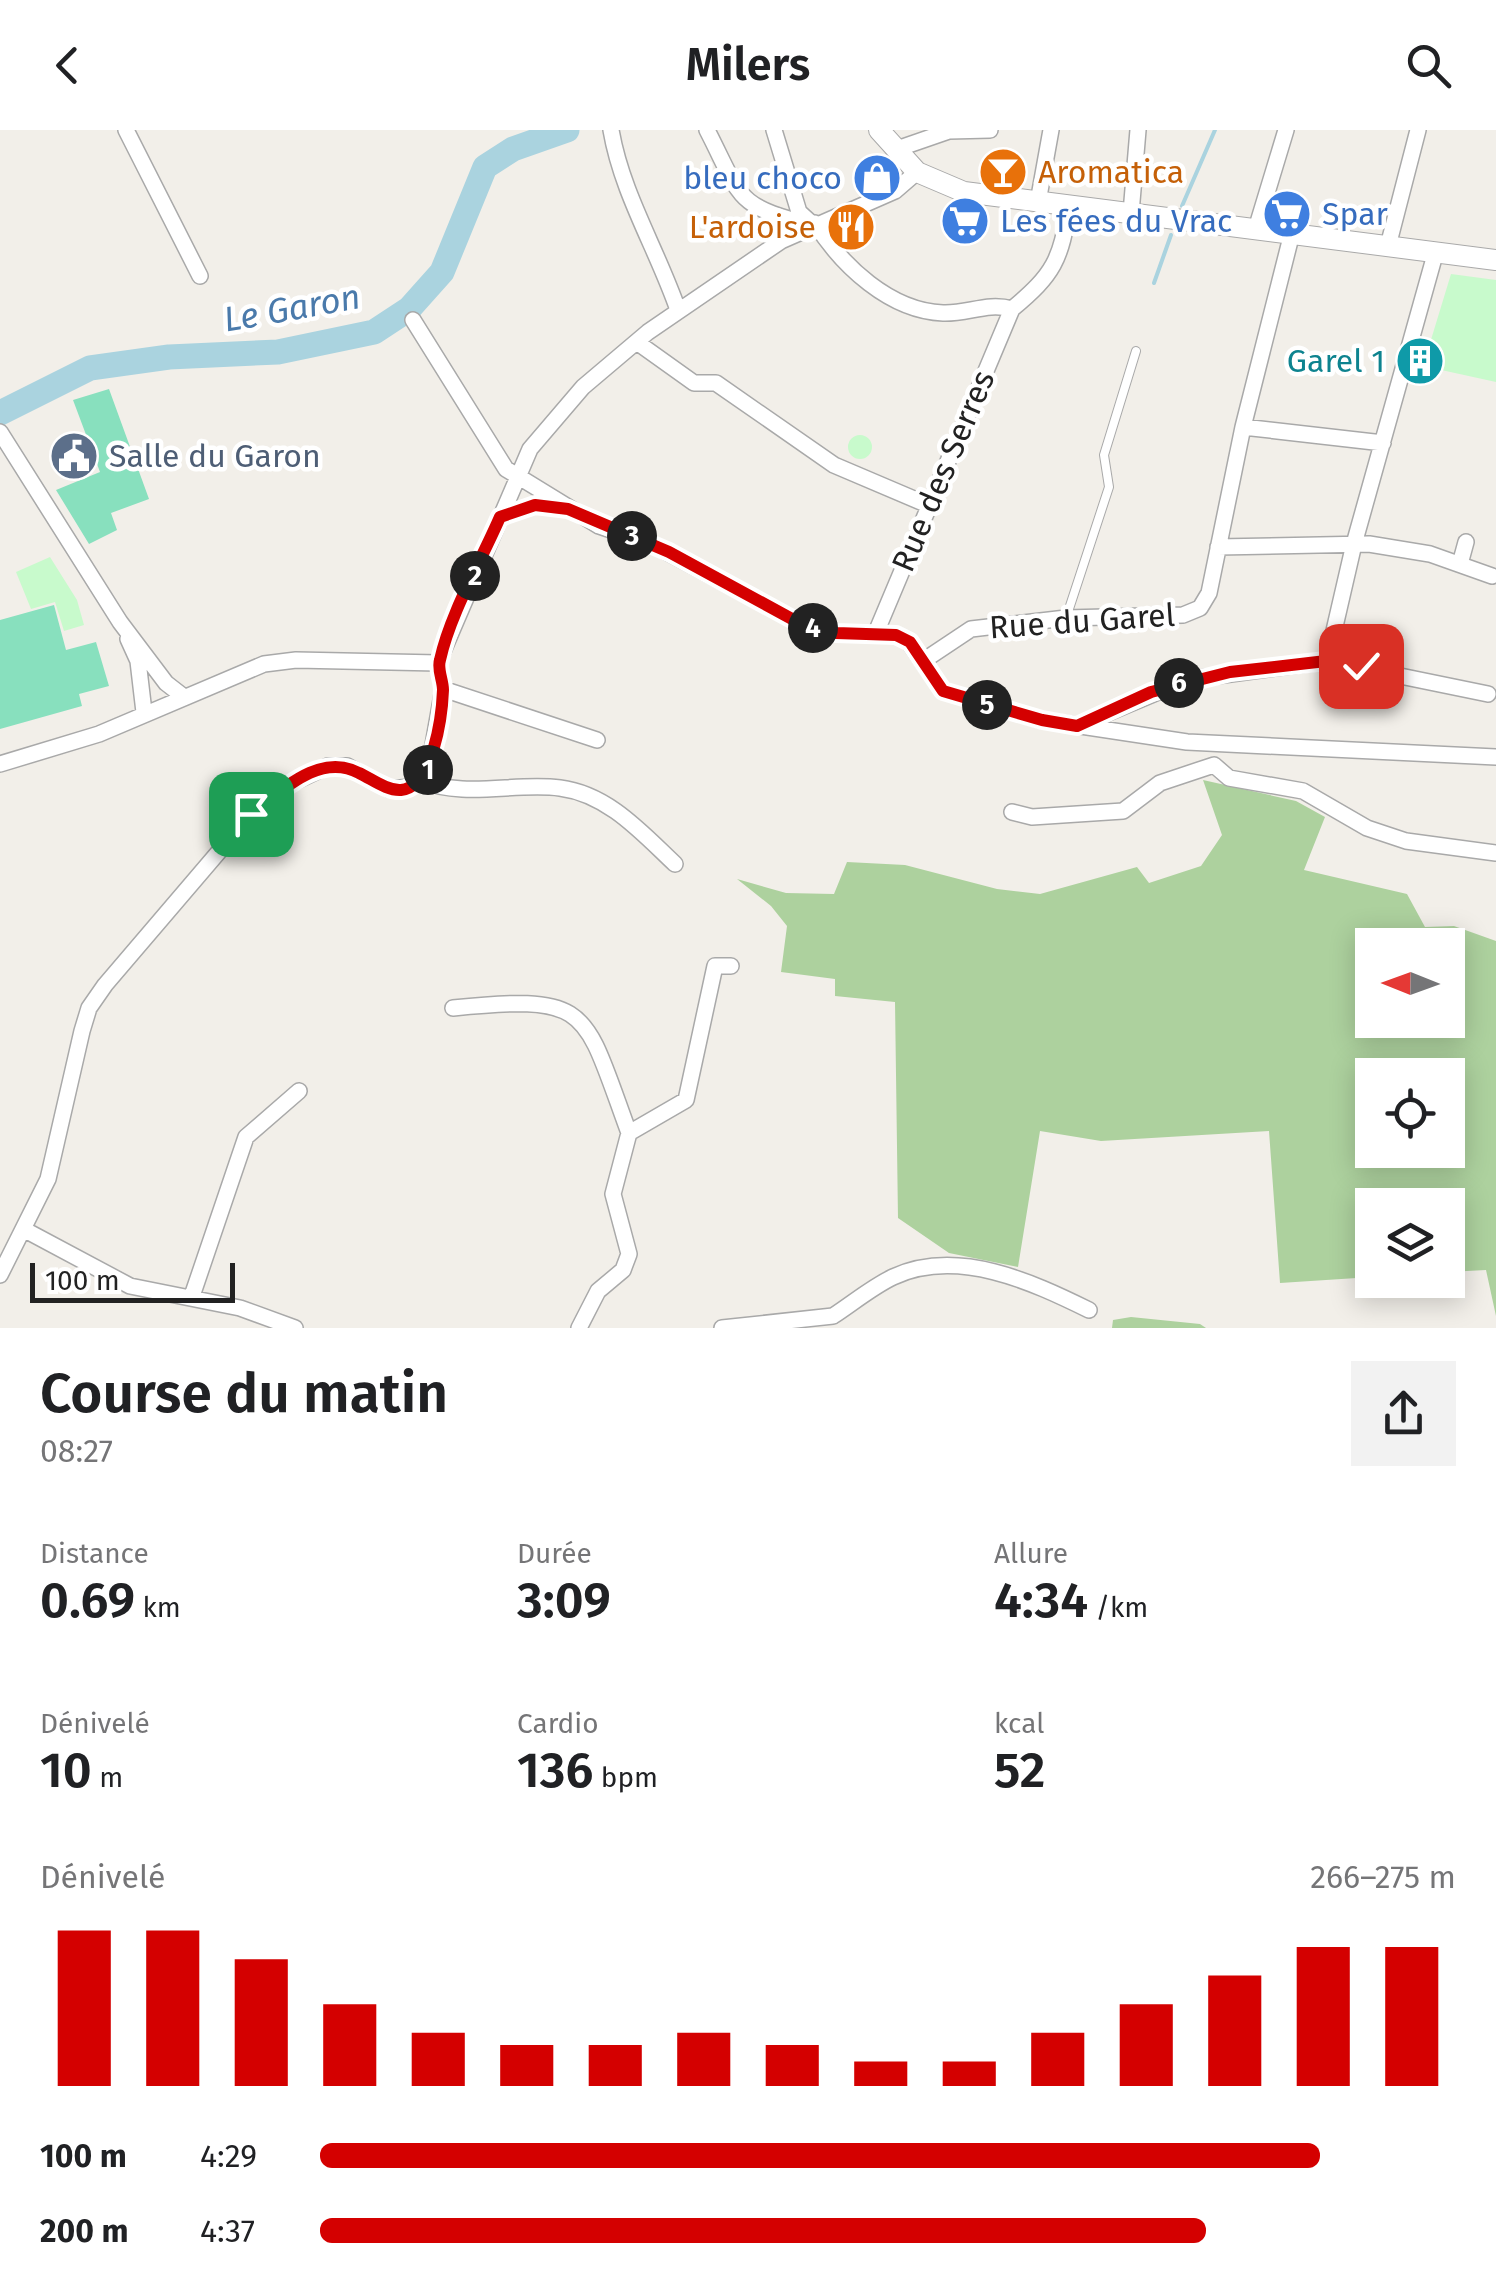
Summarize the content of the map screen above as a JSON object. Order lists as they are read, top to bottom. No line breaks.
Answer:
{"streets":{"street":["Rue des Serres","Rue du Garel"]},"water":["Le Garon"],"places":{"bar":["Aromatica"],"shop":["bleu choco"],"supermarket":["Spar","Les fées du Vrac"],"restaurant":["L'ardoise"],"building":["Garel 1"],"public building":["Salle du Garon"]},"scale_bar":"100 m","north":"left","page":{"header":"Milers","pins":["3","2","4","6","5","1"],"scale":"100 m","heading":["Course du matin","08:27"],"stats":[["Distance","0.69 km"],["Durée","3:09"],["Allure","4:34 /km"],["Dénivelé","10 m"],["Cardio","136 bpm"],["kcal","52"]],"chart":["Dénivelé","266–275 m"],"list":[{"name":"100 m","note":"4:29"},{"name":"200 m","note":"4:37"}]}}
